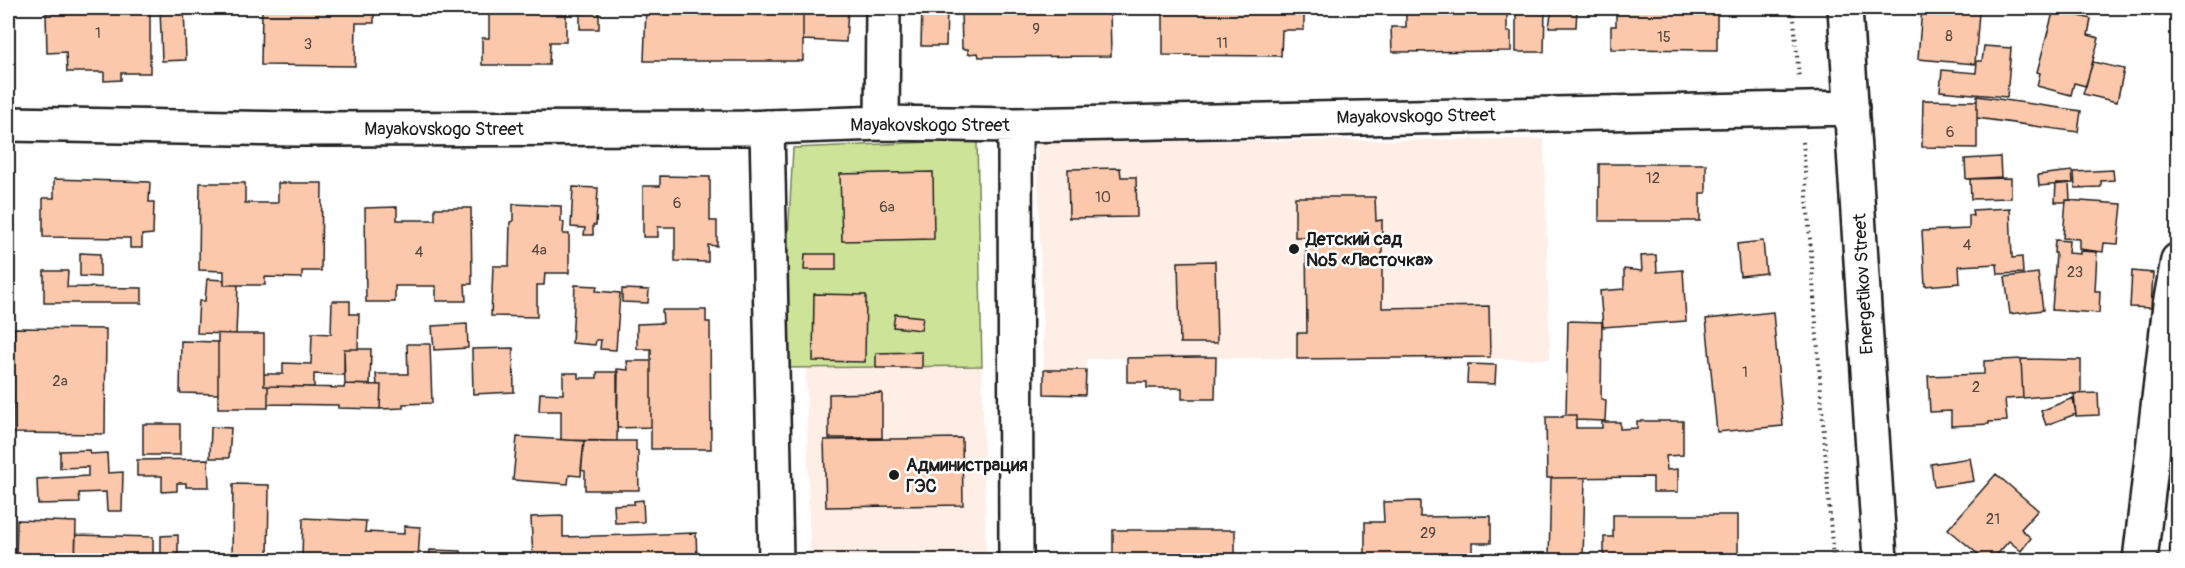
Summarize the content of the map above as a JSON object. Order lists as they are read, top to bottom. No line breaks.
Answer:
{"streets":{"street":["Mayakovskogo Street","Energetikov Street"]},"crossings":[["Mayakovskogo Street","Energetikov Street"]],"places":["Детский сад №5 «Ласточка»","Администрация ГЭС"],"house_numbers":["9","1","8","15","11","3","6","12","10","6","6а","4","4а","4","23","1","2а","2","21","29"]}
